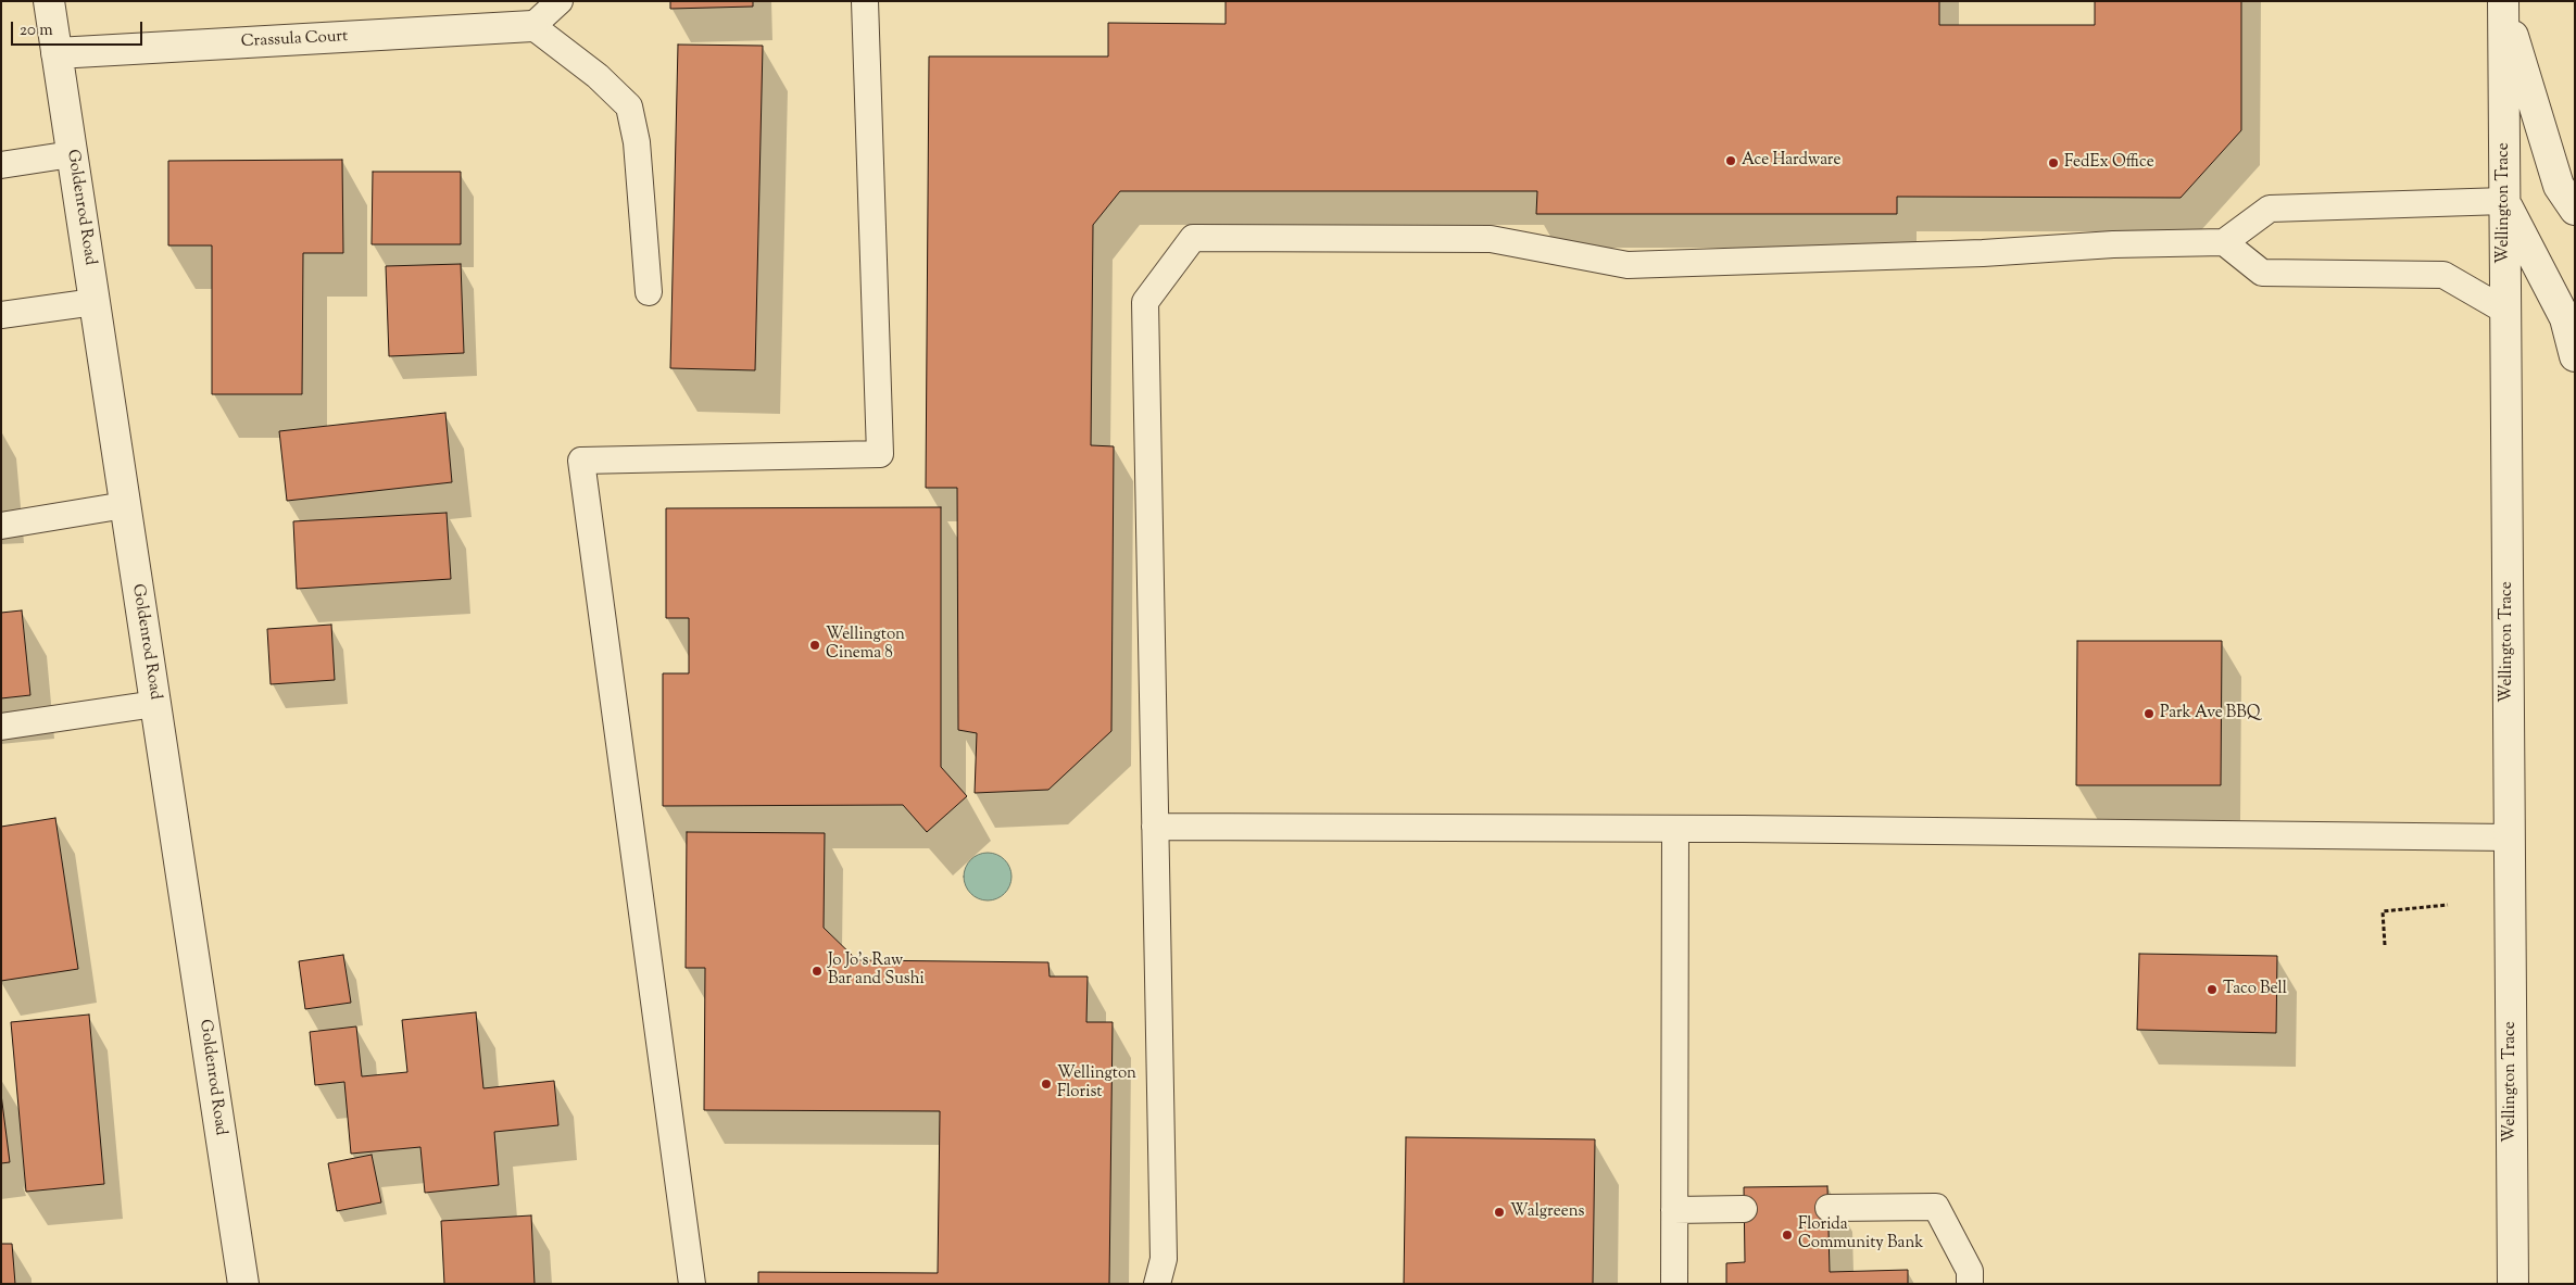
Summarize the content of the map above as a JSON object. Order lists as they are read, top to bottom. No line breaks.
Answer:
{"streets":{"street":["Crassula Court","Wellington Trace","Goldenrod Road"]},"crossings":[["Crassula Court","Goldenrod Road"]],"places":["Ace Hardware","FedEx Office","Wellington Cinema 8","Park Ave BBQ","Jo Jo's Raw Bar and Sushi","Taco Bell","Wellington Florist","Walgreens","Florida Community Bank"],"scale_bar":"20 m"}
